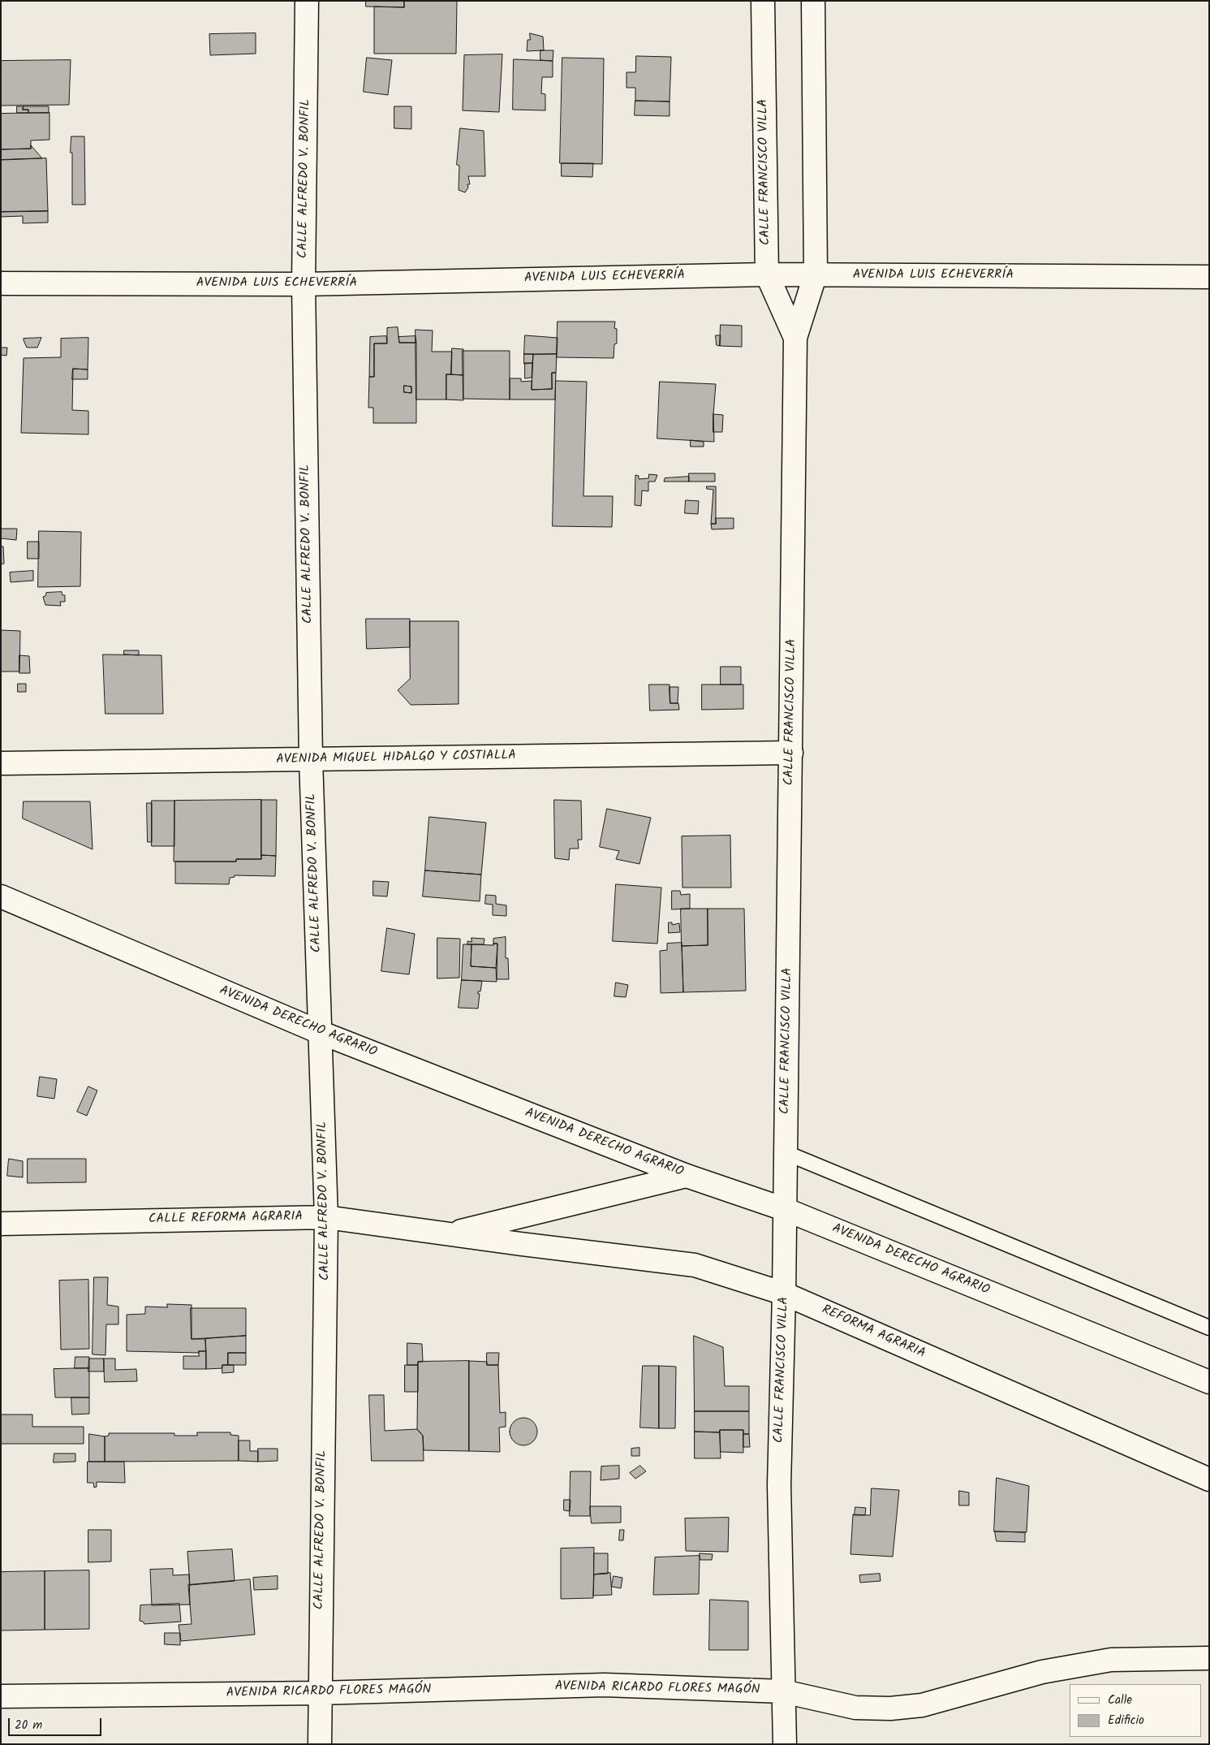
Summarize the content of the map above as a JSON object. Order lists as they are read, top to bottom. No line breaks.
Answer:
{"streets":{"street":["CALLE FRANCISCO VILLA","CALLE ALFREDO V. BONFIL","AVENIDA LUIS ECHEVERRÍA","AVENIDA MIGUEL HIDALGO Y COSTIALLA","AVENIDA DERECHO AGRARIO","CALLE REFORMA AGRARIA","REFORMA AGRARIA","AVENIDA RICARDO FLORES MAGÓN"]},"crossings":[["CALLE FRANCISCO VILLA","AVENIDA LUIS ECHEVERRÍA"],["CALLE FRANCISCO VILLA","AVENIDA MIGUEL HIDALGO Y COSTIALLA"],["CALLE FRANCISCO VILLA","AVENIDA DERECHO AGRARIO"],["CALLE FRANCISCO VILLA","REFORMA AGRARIA"],["CALLE FRANCISCO VILLA","AVENIDA RICARDO FLORES MAGÓN"],["CALLE ALFREDO V. BONFIL","AVENIDA LUIS ECHEVERRÍA"],["CALLE ALFREDO V. BONFIL","AVENIDA MIGUEL HIDALGO Y COSTIALLA"],["CALLE ALFREDO V. BONFIL","AVENIDA DERECHO AGRARIO"],["CALLE ALFREDO V. BONFIL","CALLE REFORMA AGRARIA"],["CALLE ALFREDO V. BONFIL","AVENIDA RICARDO FLORES MAGÓN"],["CALLE REFORMA AGRARIA","REFORMA AGRARIA"]],"legend":["Calle","Edificio"],"scale_bar":"20 m"}
